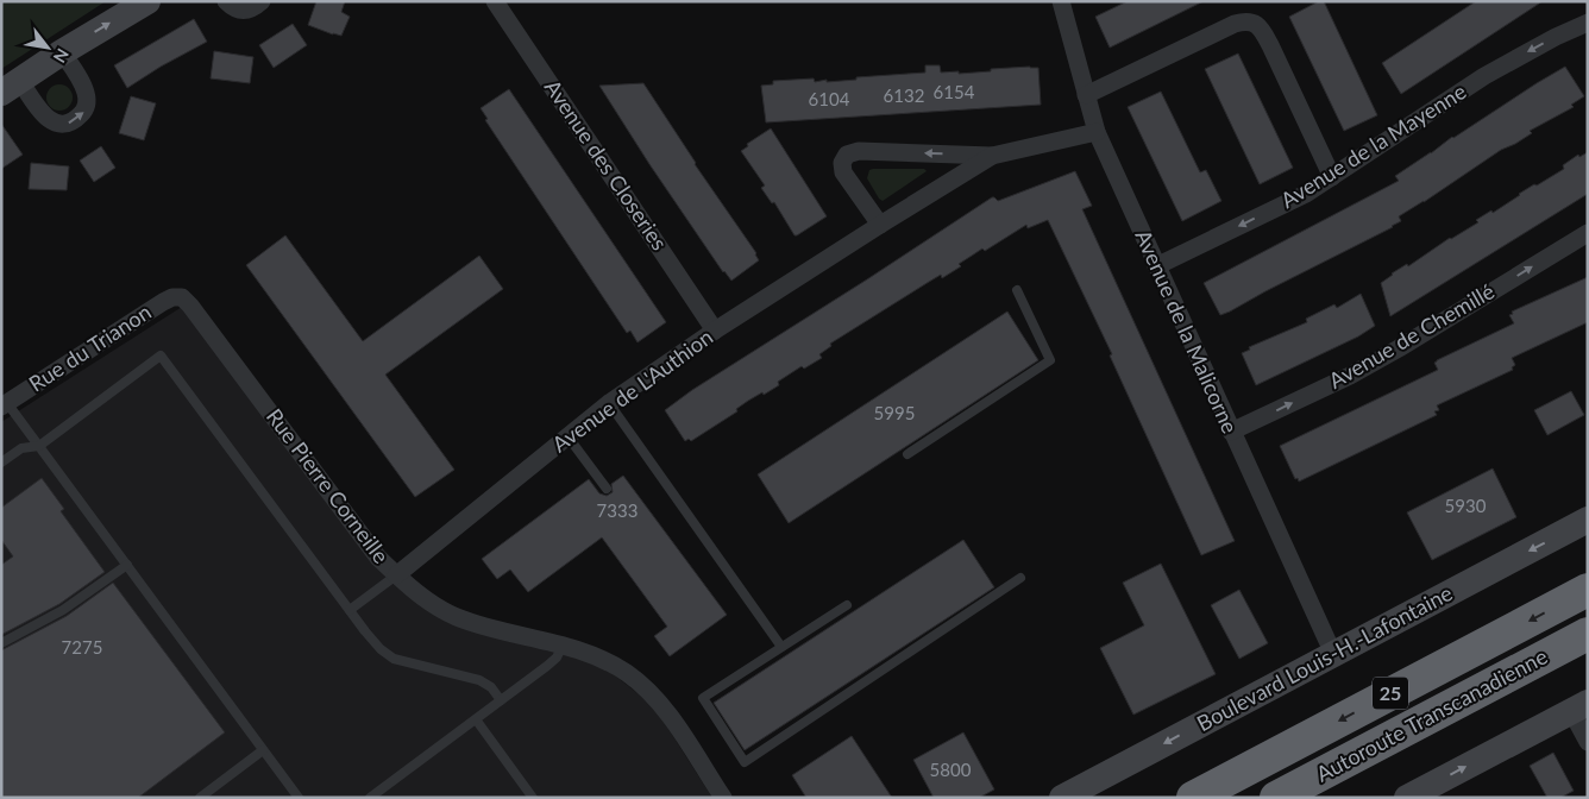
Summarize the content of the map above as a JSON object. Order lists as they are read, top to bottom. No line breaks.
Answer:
{"streets":{"highway":["25","Autoroute Transcanadienne"],"main road":["Boulevard Louis-H.-Lafontaine"],"street":["Avenue de la Mayenne","Avenue des Closeries","Avenue de la Malicorne","Avenue de Chemillé","Rue du Trianon","Avenue de L'Authion","Rue Pierre Corneille"]},"crossings":[["Avenue de la Mayenne","Avenue de la Malicorne"],["Avenue des Closeries","Avenue de L'Authion"],["Avenue de la Malicorne","Avenue de Chemillé"],["Avenue de la Malicorne","Avenue de L'Authion"],["Avenue de la Malicorne","Boulevard Louis-H.-Lafontaine"],["Rue du Trianon","Rue Pierre Corneille"],["Avenue de L'Authion","Rue Pierre Corneille"]],"one_way":["Avenue de la Mayenne","Avenue de Chemillé"],"house_numbers":["6154","6132","6104","5995","5930","7333","7275","5800"],"north":"bottom right"}
